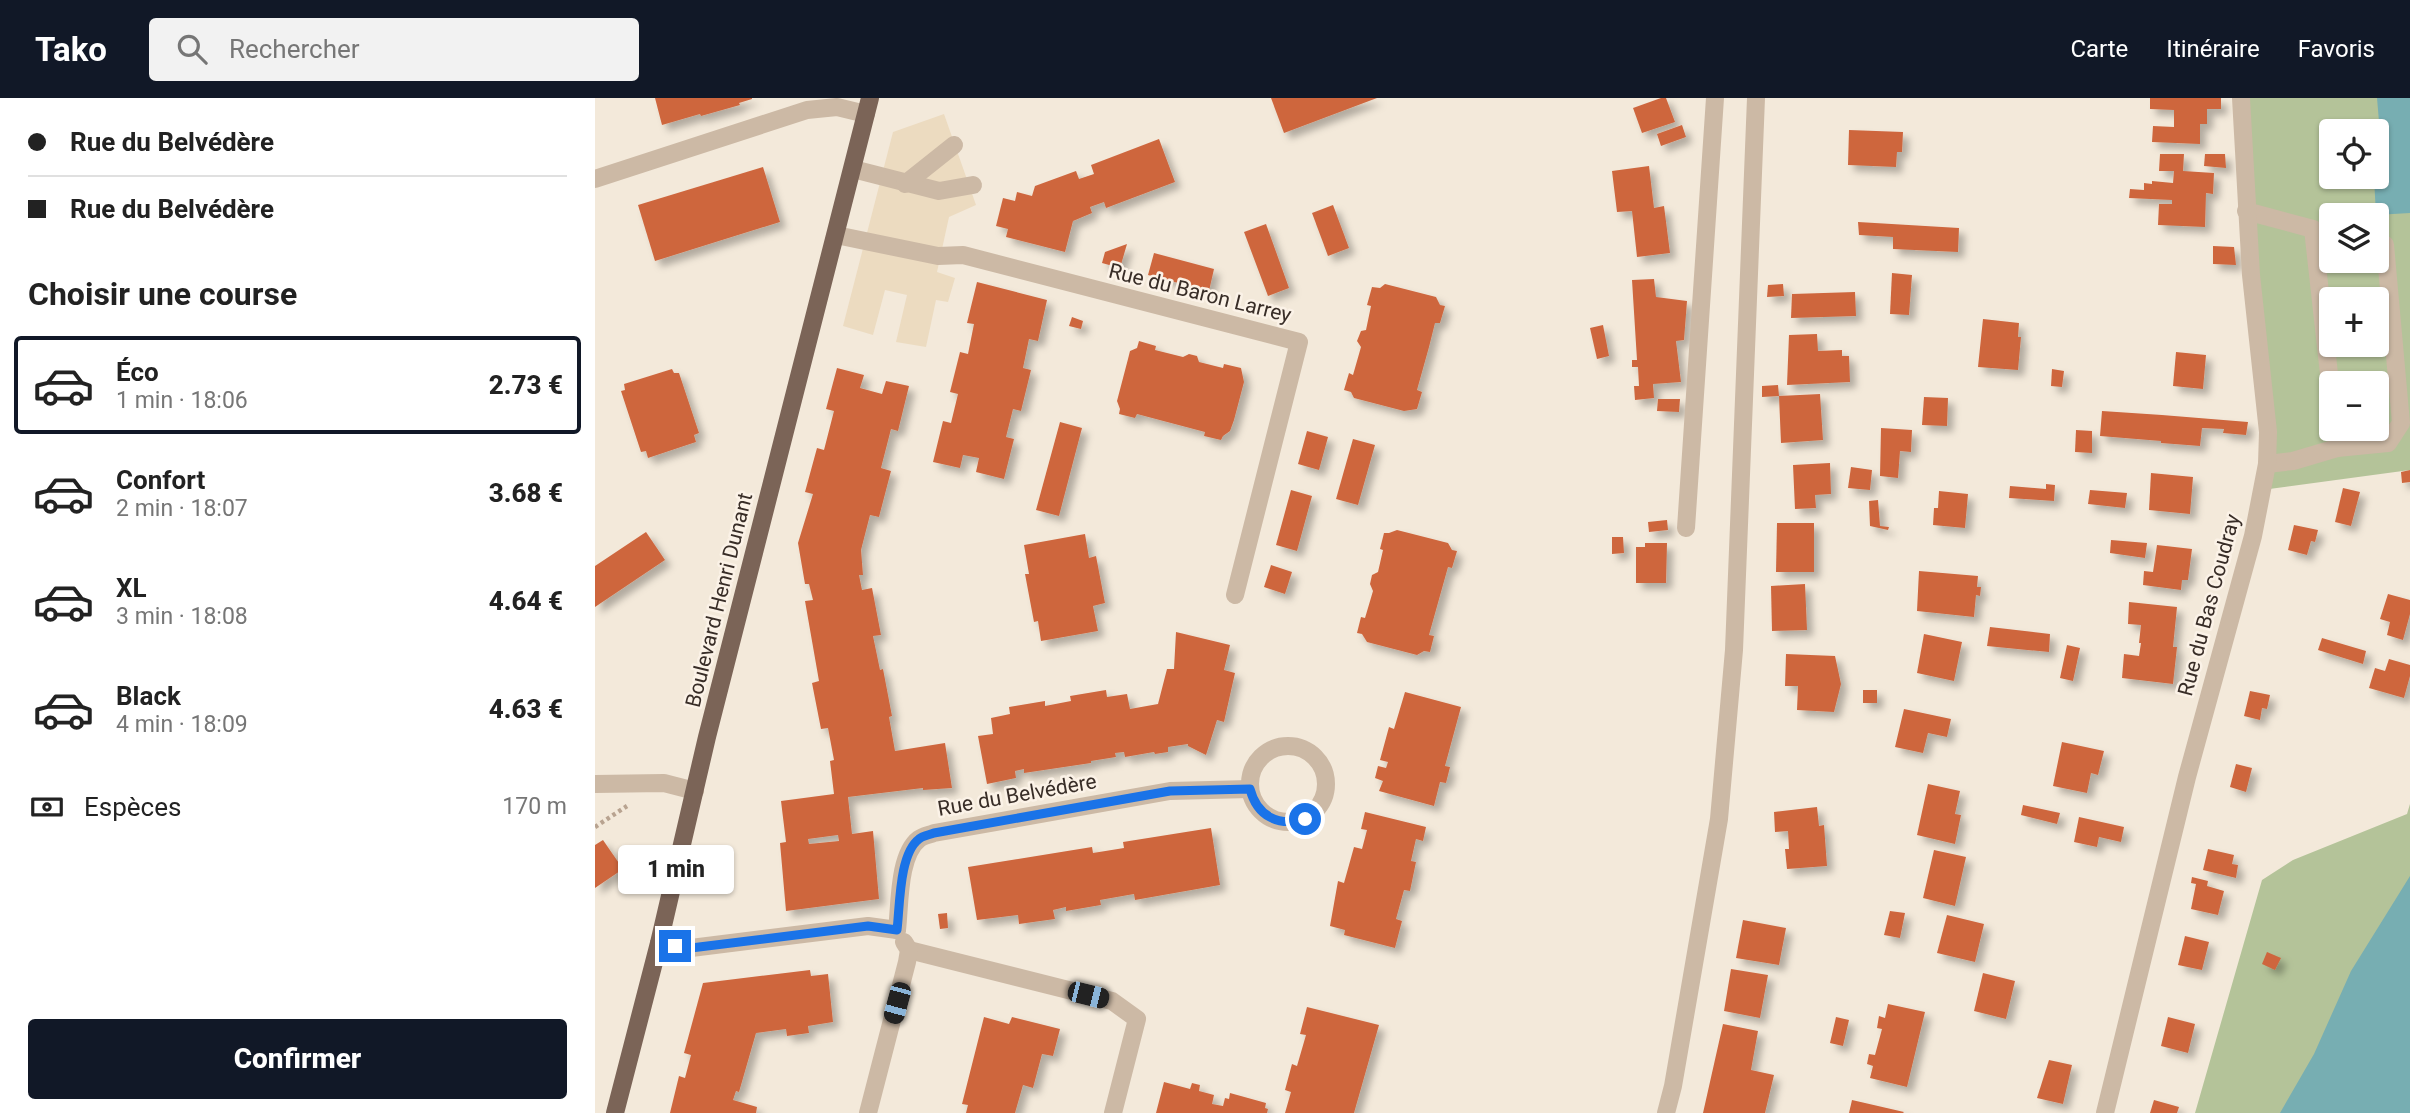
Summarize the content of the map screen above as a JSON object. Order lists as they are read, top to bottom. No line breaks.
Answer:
{"streets":{"main road":["Boulevard Henri Dunant"],"street":["Rue du Baron Larrey","Rue du Bas Coudray","Rue du Belvédère"]},"crossings":[["Rue du Baron Larrey","Boulevard Henri Dunant"]],"page":{"header":"Tako","search":"Rechercher","nav":["Carte","Itinéraire","Favoris"],"banner":["Rue du Belvédère","Rue du Belvédère"],"map_buttons":["+","−"],"heading":"Choisir une course","list":[{"name":"Éco","note":"1 min · 18:06","value":"2.73 €"},{"name":"Confort","note":"2 min · 18:07","value":"3.68 €"},{"name":"XL","note":"3 min · 18:08","value":"4.64 €"},{"name":"Black","note":"4 min · 18:09","value":"4.63 €"}],"pay":["Espèces","170 m"],"bubble":"1 min","buttons":"Confirmer"}}
